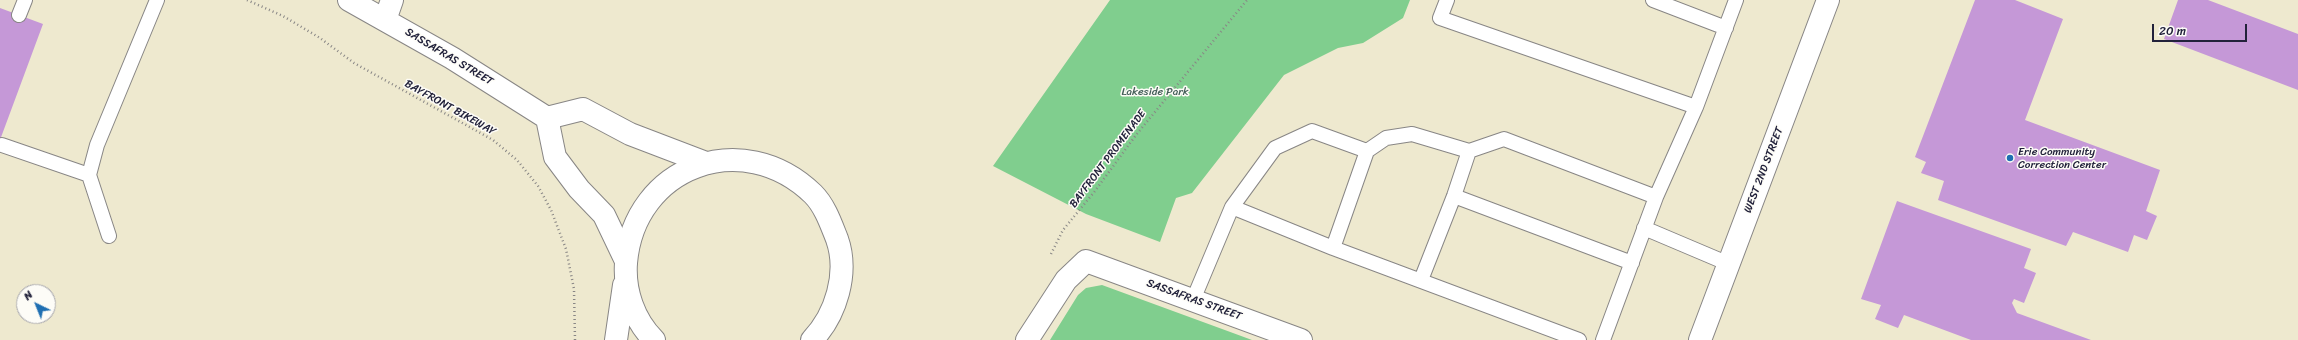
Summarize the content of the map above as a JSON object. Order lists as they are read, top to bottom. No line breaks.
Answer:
{"streets":{"main road":["SASSAFRAS STREET","WEST 2ND STREET"],"path":["BAYFRONT BIKEWAY","BAYFRONT PROMENADE"]},"parks":["Lakeside Park"],"places":["Erie Community Correction Center"],"scale_bar":"20 m","north":"top left"}
